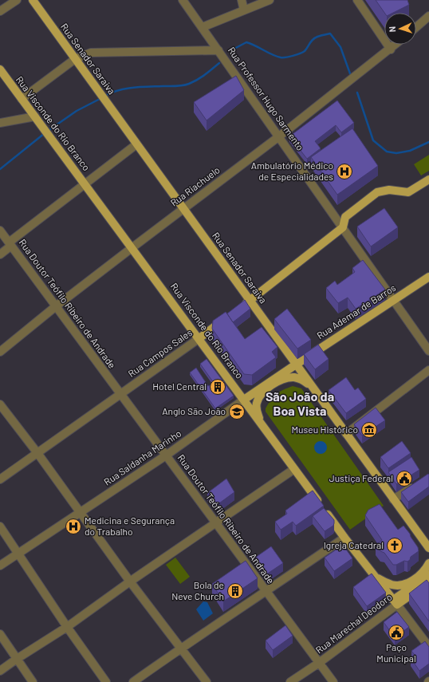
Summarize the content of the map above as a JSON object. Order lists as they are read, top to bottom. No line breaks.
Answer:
{"streets":{"main road":["Rua Senador Saraiva","Rua Visconde do Rio Branco","Rua Ademar de Barros","Rua Campos Sales","Rua Saldanha Marinho","Rua Marechal Deodoro"],"street":["Rua Professor Hugo Sarmento","Rua Riachuelo","Rua Doutor Teófilo Ribeiro de Andrade"]},"crossings":[["Rua Senador Saraiva","Rua Riachuelo"],["Rua Senador Saraiva","Rua Ademar de Barros"],["Rua Senador Saraiva","Rua Saldanha Marinho"],["Rua Professor Hugo Sarmento","Rua Riachuelo"],["Rua Professor Hugo Sarmento","Rua Ademar de Barros"],["Rua Visconde do Rio Branco","Rua Riachuelo"],["Rua Visconde do Rio Branco","Rua Campos Sales"],["Rua Visconde do Rio Branco","Rua Saldanha Marinho"],["Rua Visconde do Rio Branco","Rua Marechal Deodoro"],["Rua Riachuelo","Rua Doutor Teófilo Ribeiro de Andrade"],["Rua Doutor Teófilo Ribeiro de Andrade","Rua Campos Sales"],["Rua Doutor Teófilo Ribeiro de Andrade","Rua Saldanha Marinho"],["Rua Doutor Teófilo Ribeiro de Andrade","Rua Marechal Deodoro"],["Rua Ademar de Barros","Rua Saldanha Marinho"]],"districts":["São João da Boa Vista"],"places":{"hospital":["Ambulatório Médico de Especialidades","Medicina e Segurança do Trabalho"],"building":["Hotel Central","Bola de Neve Church"],"school or university":["Anglo São João"],"museum":["Museu Histórico"],"public building":["Justiça Federal","Paço Municipal"],"church":["Igreja Catedral"]},"north":"left"}
